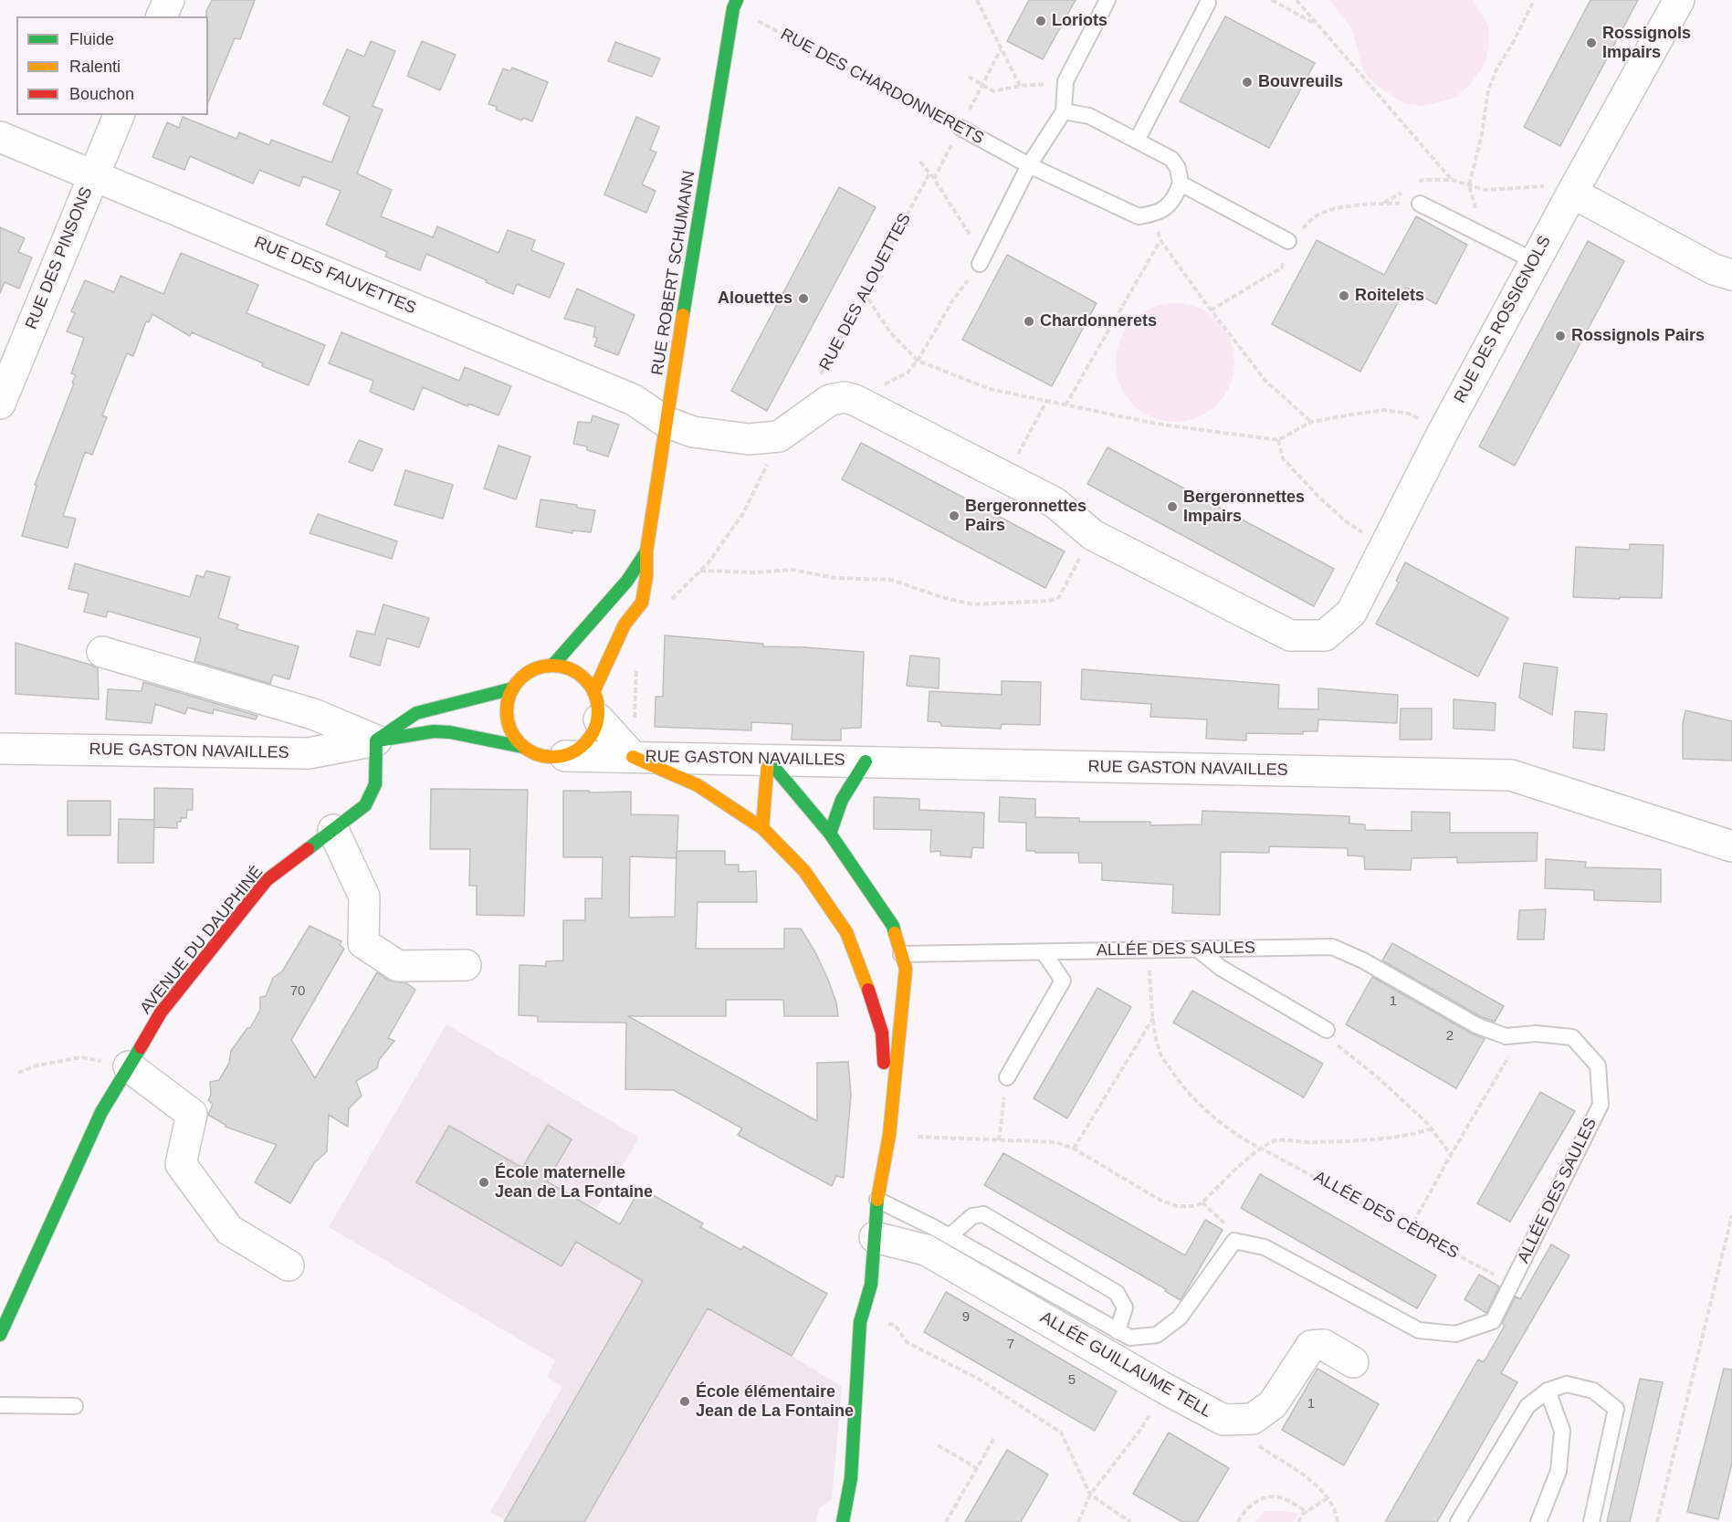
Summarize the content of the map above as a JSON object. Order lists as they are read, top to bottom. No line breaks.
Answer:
{"streets":{"street":["RUE DES PINSONS","RUE ROBERT SCHUMANN","RUE DES FAUVETTES","RUE DES ROSSIGNOLS","RUE GASTON NAVAILLES","AVENUE DU DAUPHINÉ","ALLÉE GUILLAUME TELL"],"lane":["RUE DES CHARDONNERETS","ALLÉE DES SAULES"],"path":["RUE DES ALOUETTES","ALLÉE DES CÈDRES"]},"crossings":[["RUE DES CHARDONNERETS","RUE ROBERT SCHUMANN"],["RUE DES PINSONS","RUE DES FAUVETTES"],["RUE ROBERT SCHUMANN","RUE DES FAUVETTES"],["RUE ROBERT SCHUMANN","RUE GASTON NAVAILLES"],["RUE GASTON NAVAILLES","AVENUE DU DAUPHINÉ"],["ALLÉE DES SAULES","ALLÉE DES CÈDRES"]],"places":["Loriots","Rossignols Impairs","Bouvreuils","Roitelets","Alouettes","Chardonnerets","Rossignols Pairs","Bergeronnettes Impairs","Bergeronnettes Pairs","École maternelle Jean de La Fontaine","École élémentaire Jean de La Fontaine"],"house_numbers":["70","1","2","9","7","5","1"],"legend":["Fluide","Ralenti","Bouchon"]}
